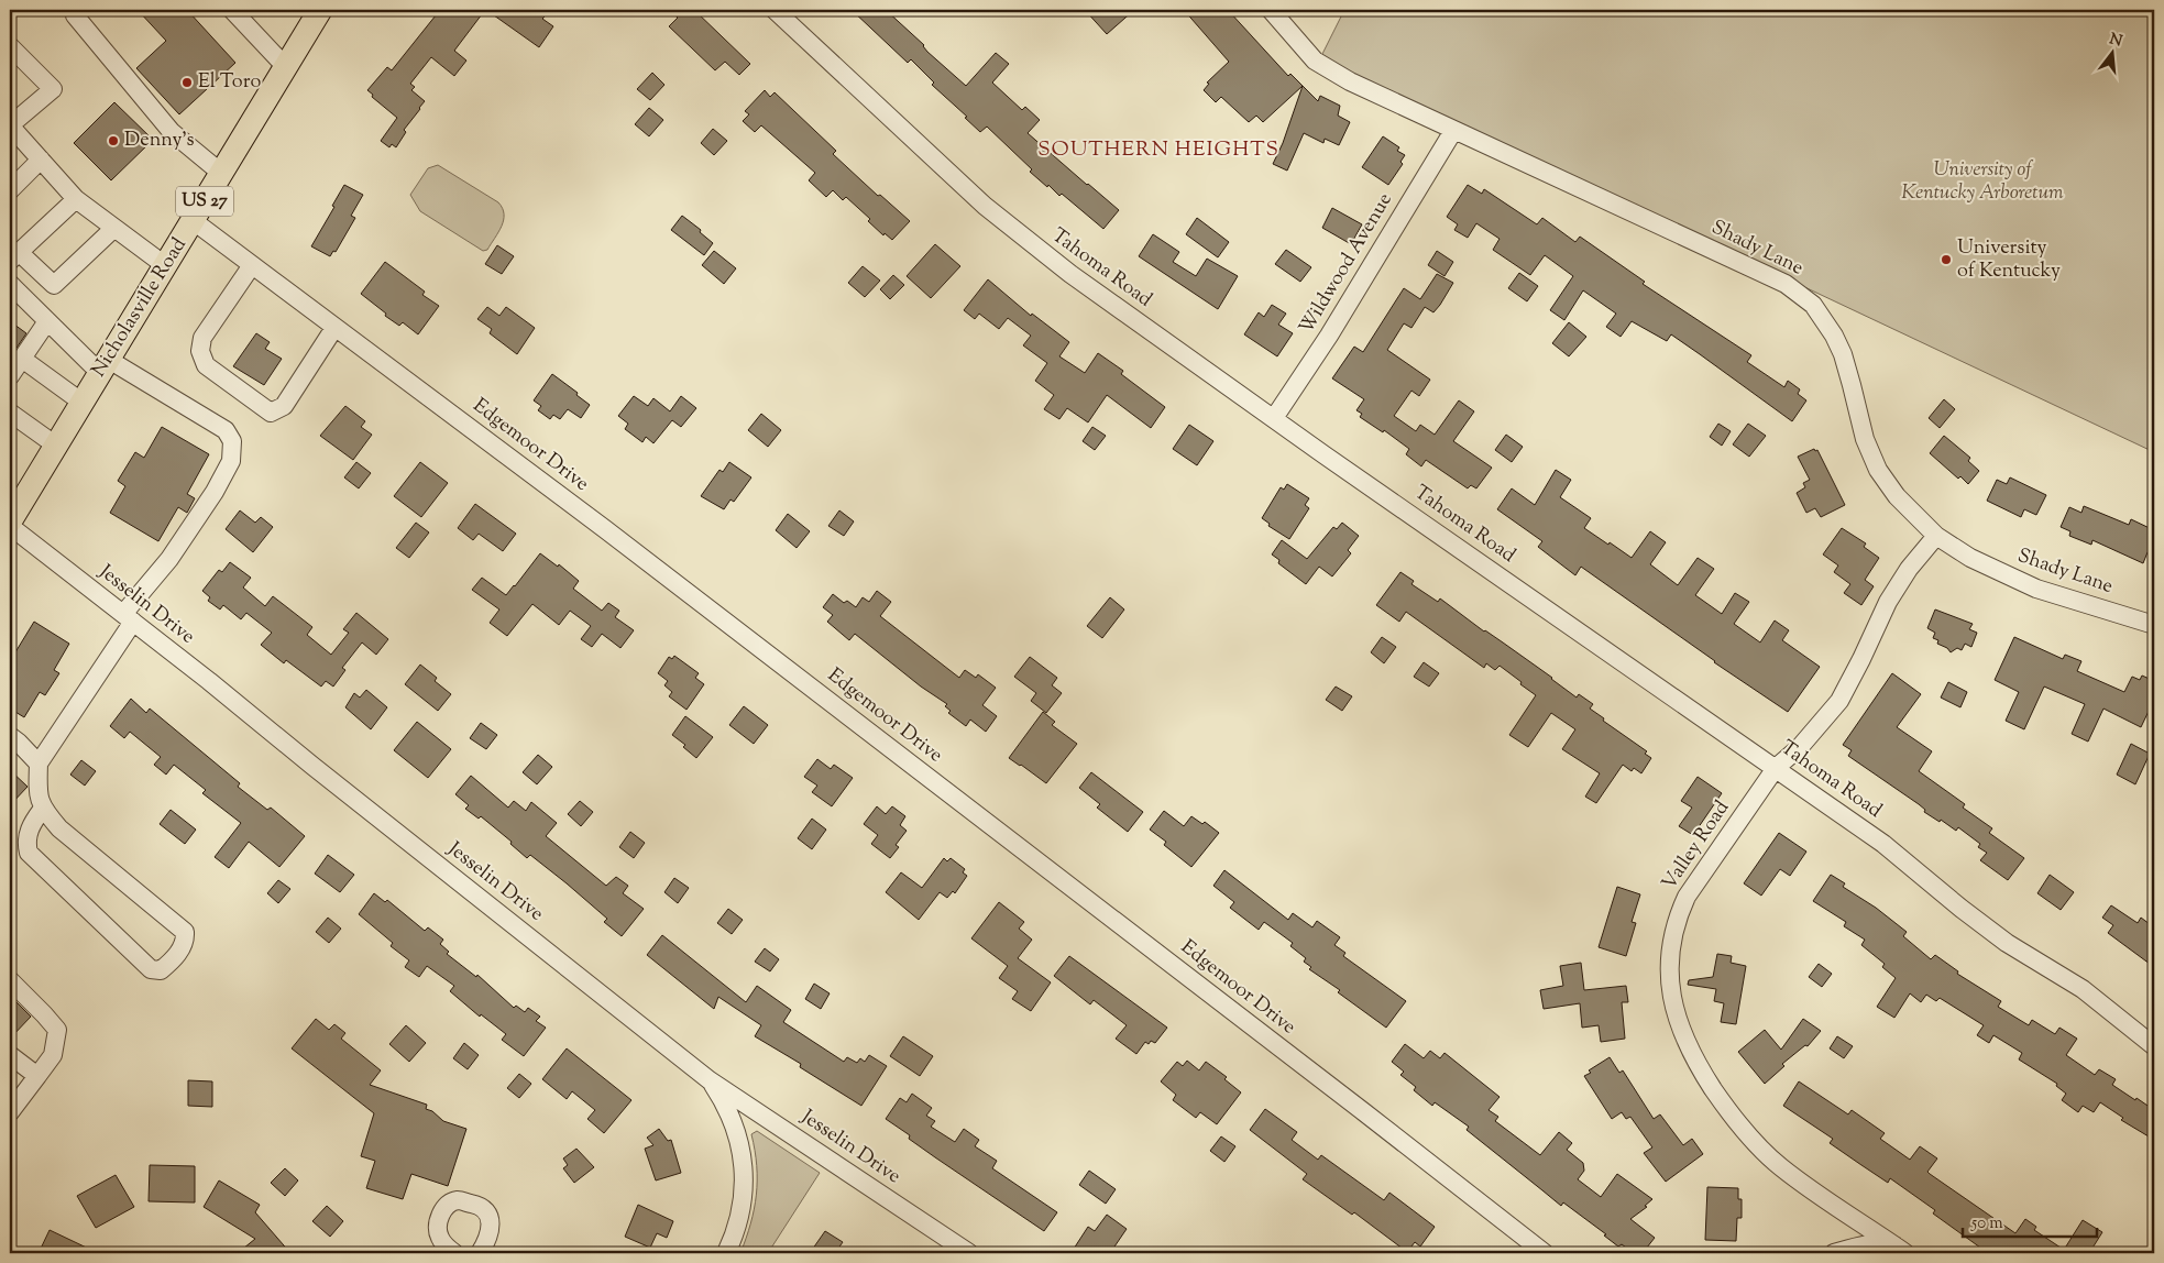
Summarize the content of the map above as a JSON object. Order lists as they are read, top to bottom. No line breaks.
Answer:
{"streets":{"main road":["US 27","Nicholasville Road"],"street":["Shady Lane","Wildwood Avenue","Tahoma Road","Edgemoor Drive","Jesselin Drive","Valley Road"]},"crossings":[["Shady Lane","Wildwood Avenue"],["Shady Lane","Valley Road"],["Wildwood Avenue","Tahoma Road"],["Tahoma Road","Valley Road"],["Nicholasville Road","Edgemoor Drive"],["Nicholasville Road","Jesselin Drive"]],"districts":["SOUTHERN HEIGHTS"],"parks":["University of Kentucky Arboretum"],"places":["El Toro","Denny's","University of Kentucky"],"scale_bar":"50 m","north":"top"}
